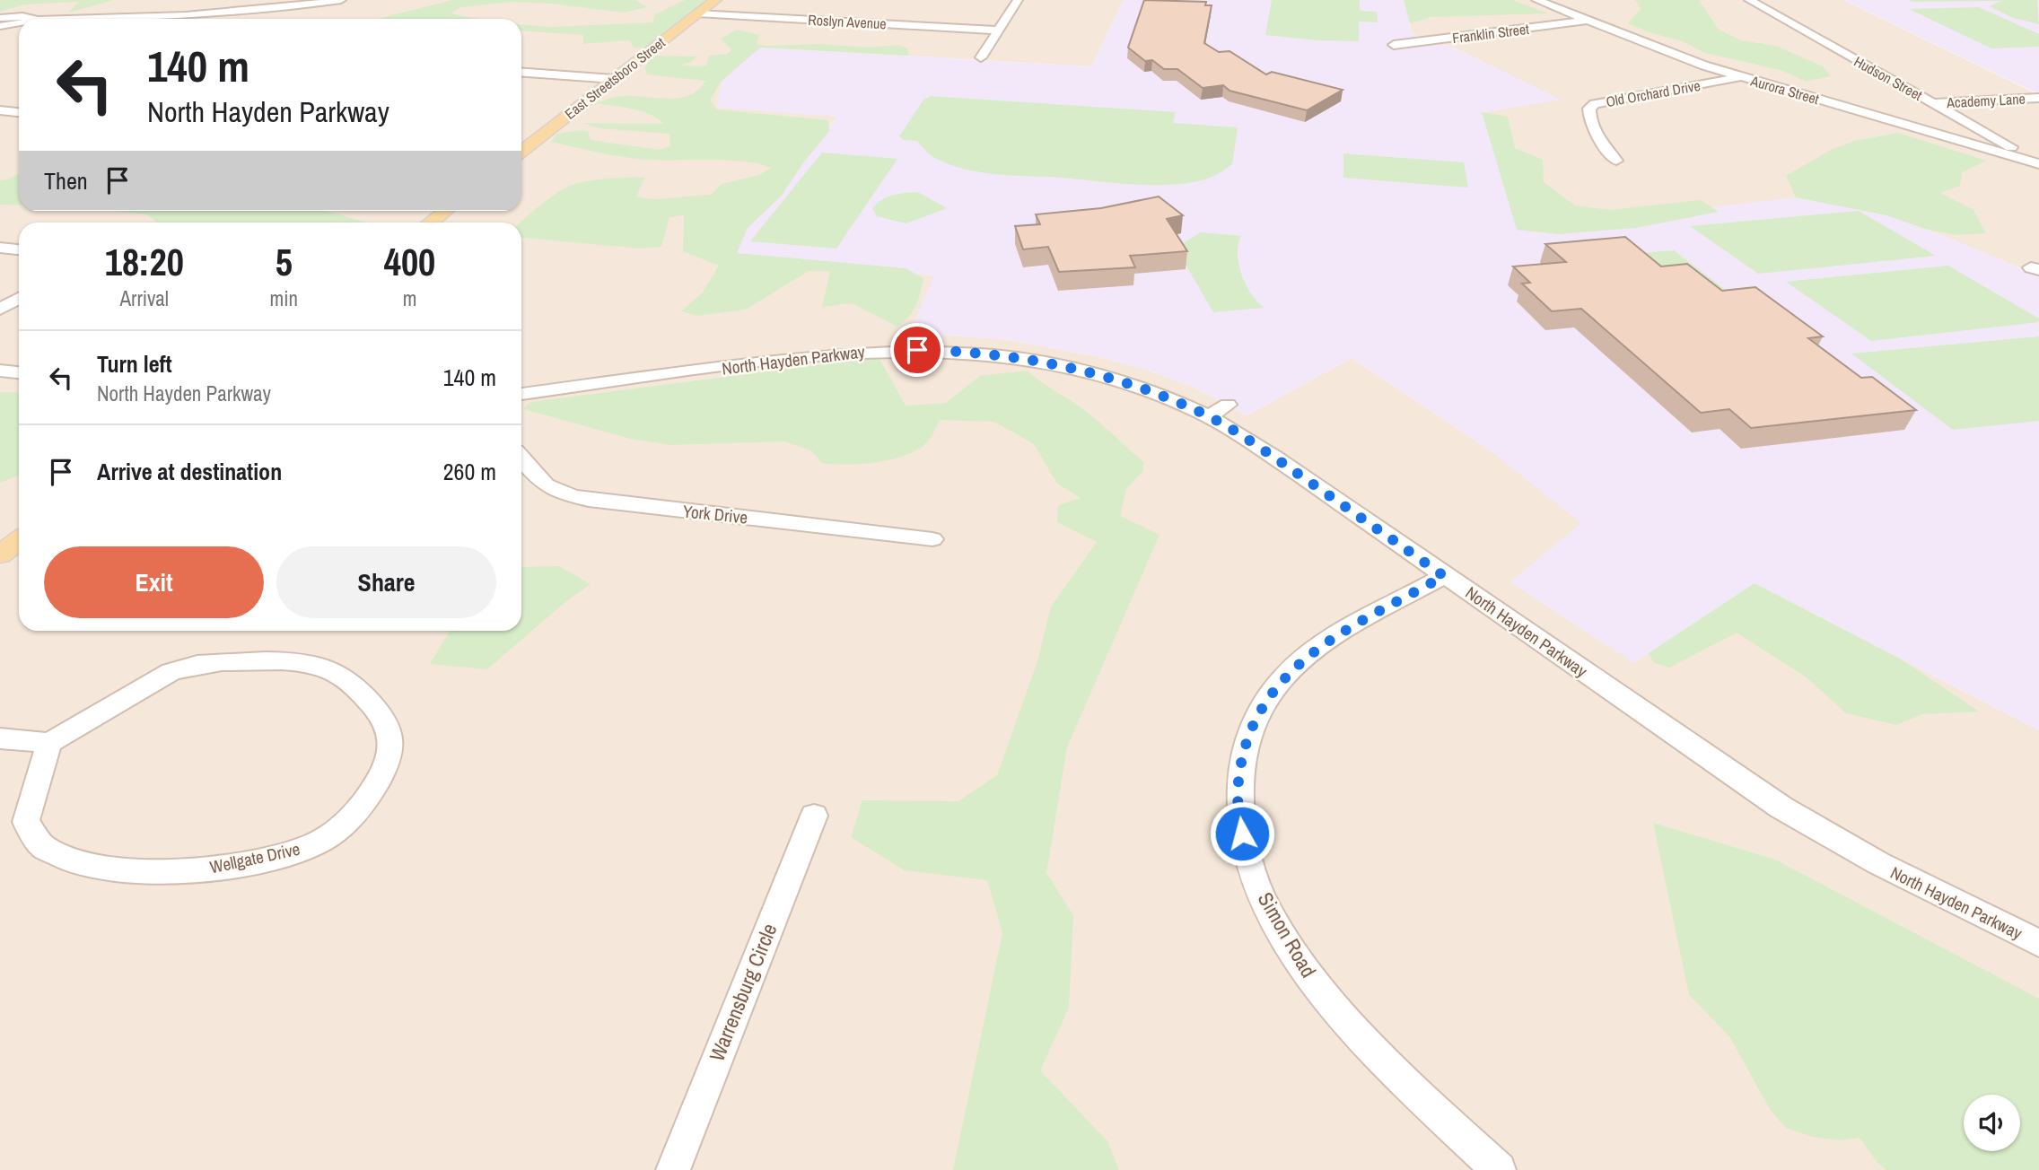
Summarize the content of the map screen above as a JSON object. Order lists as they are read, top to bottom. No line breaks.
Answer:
{"streets":{"main road":["East Streetsboro Street"],"street":["Roslyn Avenue","Franklin Street","Hudson Street","Aurora Street","Old Orchard Drive","Academy Lane","North Hayden Parkway","York Drive","Wellgate Drive","Simon Road","Warrensburg Circle"]},"crossings":[["Roslyn Avenue","East Streetsboro Street"],["Franklin Street","Aurora Street"],["Hudson Street","Aurora Street"],["Hudson Street","Academy Lane"],["Aurora Street","Old Orchard Drive"],["North Hayden Parkway","Simon Road"]],"page":{"turn":["140 m","North Hayden Parkway"],"then":"Then","eta":["18:20","Arrival","5","min","400","m"],"list":[{"name":"Turn left","note":"North Hayden Parkway","value":"140 m"},{"name":"Arrive at destination","value":"260 m"}],"buttons":["Exit","Share"]}}
